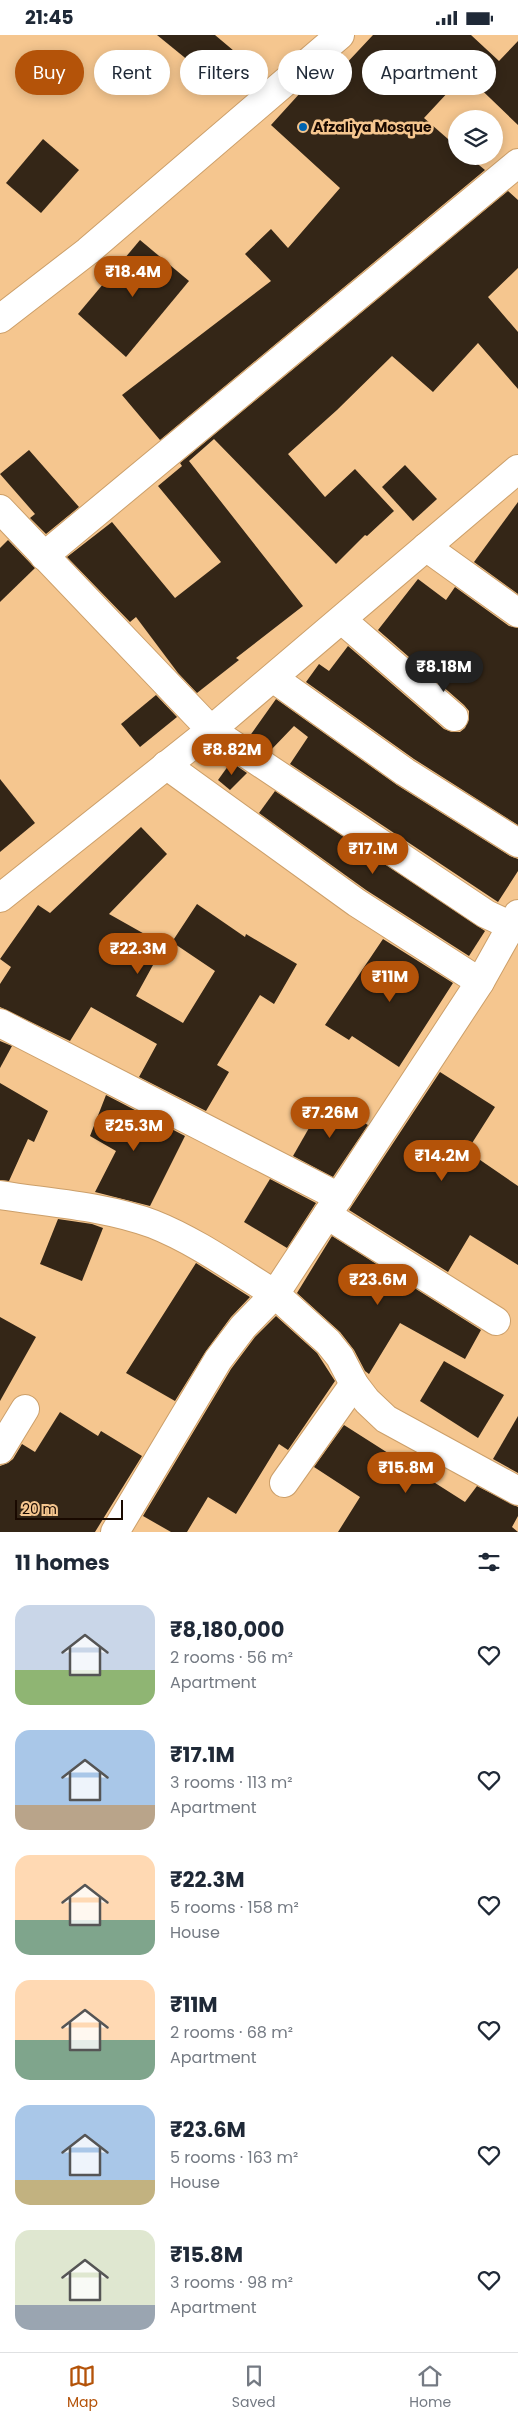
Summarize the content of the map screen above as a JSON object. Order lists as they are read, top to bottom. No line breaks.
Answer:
{"places":["Afzaliya Mosque"],"scale_bar":"20 m","page":{"status":"21:45","chip":["Buy","Rent","Filters","New","Apartment"],"price":["₹18.4M","₹8.18M","₹8.82M","₹17.1M","₹22.3M","₹11M","₹7.26M","₹25.3M","₹14.2M","₹23.6M","₹15.8M"],"scale":"20 m","heading":"11 homes","list":[{"name":"₹8,180,000","note":"2 rooms · 56 m² · Apartment"},{"name":"₹17.1M","note":"3 rooms · 113 m² · Apartment"},{"name":"₹22.3M","note":"5 rooms · 158 m² · House"},{"name":"₹11M","note":"2 rooms · 68 m² · Apartment"},{"name":"₹23.6M","note":"5 rooms · 163 m² · House"},{"name":"₹15.8M","note":"3 rooms · 98 m² · Apartment"}],"tabs":["Map","Saved","Home"]}}
